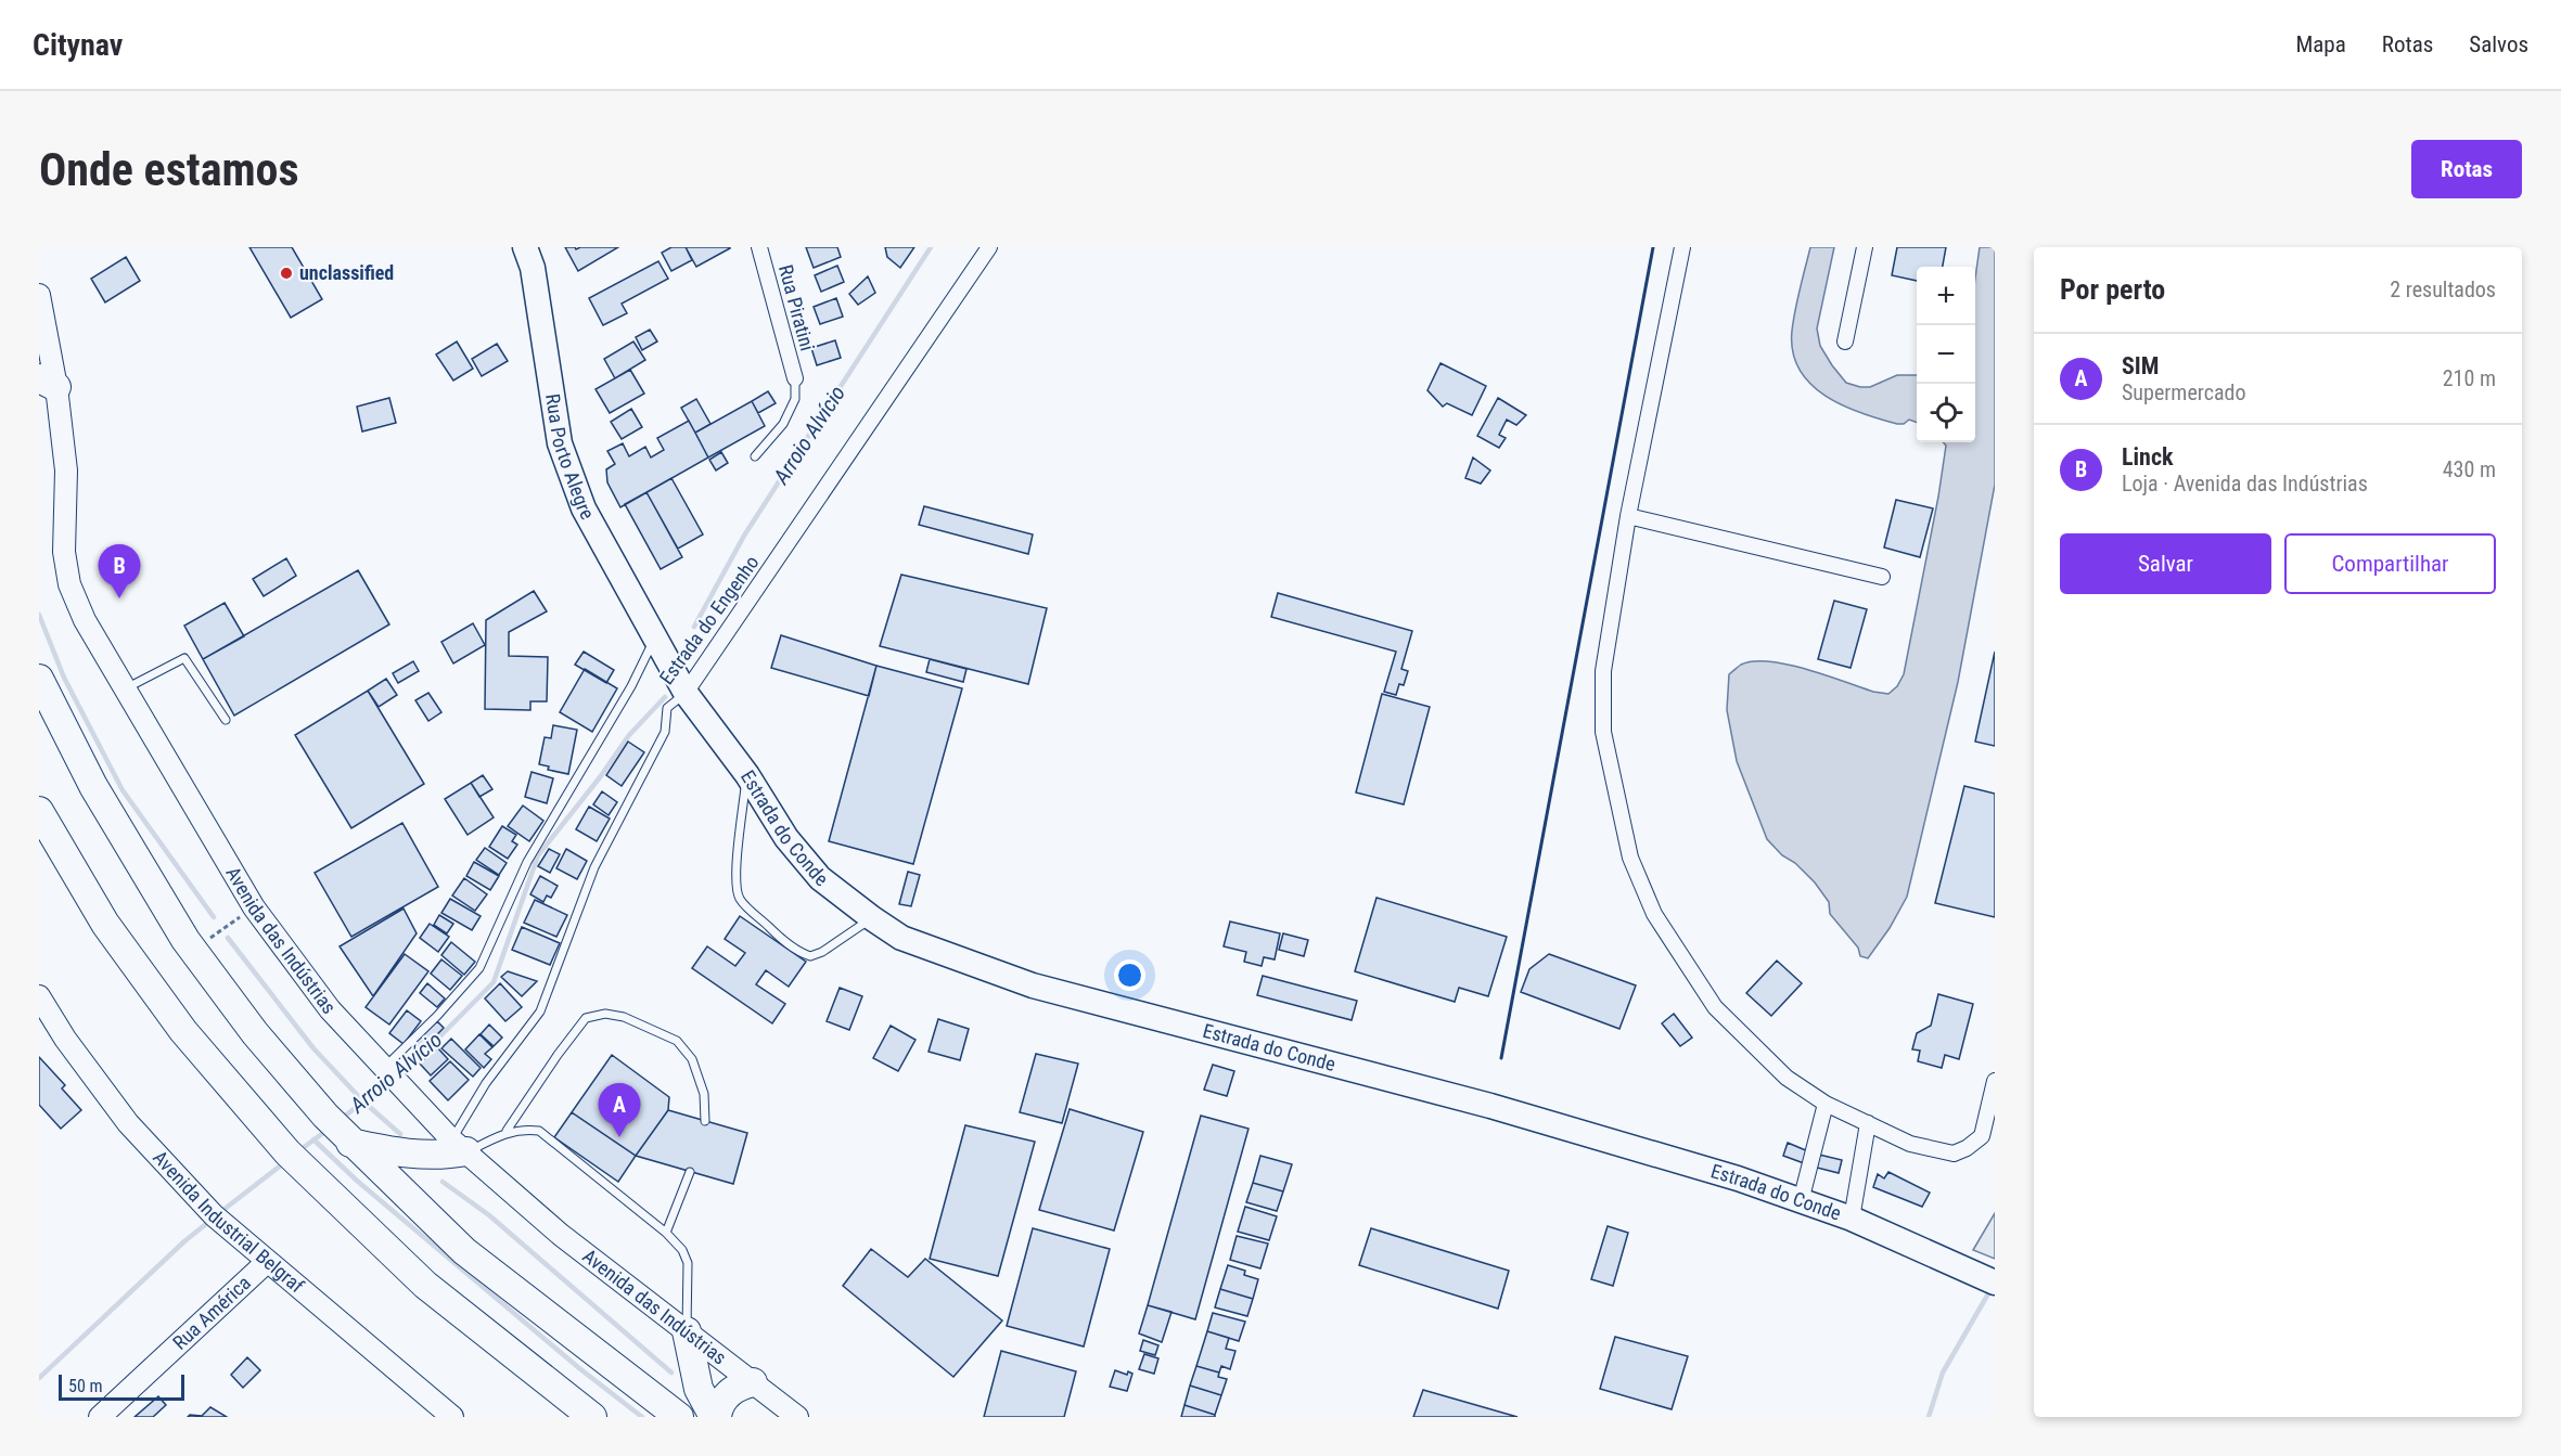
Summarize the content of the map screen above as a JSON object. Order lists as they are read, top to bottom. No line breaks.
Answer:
{"streets":{"main road":["Rua Porto Alegre","Estrada do Conde","Avenida das Indústrias","Avenida Industrial Belgraf","Rua América"],"street":["Rua Piratini","Estrada do Engenho"]},"crossings":[["Rua Porto Alegre","Estrada do Conde"],["Estrada do Engenho","Estrada do Conde"],["Estrada do Engenho","Avenida das Indústrias"],["Avenida Industrial Belgraf","Rua América"]],"water":["Arroio Alvício"],"places":["unclassified"],"scale_bar":"50 m","page":{"header":"Citynav","nav":["Mapa","Rotas","Salvos"],"buttons":["Rotas",["Salvar","Compartilhar"]],"title":"Onde estamos","heading":["Por perto","2 resultados"],"map_buttons":["+","−"],"list":[{"mark":"A","name":"SIM","note":"Supermercado","value":"210 m"},{"mark":"B","name":"Linck","note":"Loja · Avenida das Indústrias","value":"430 m"}],"pins":["B","A"],"scale":"50 m"}}
